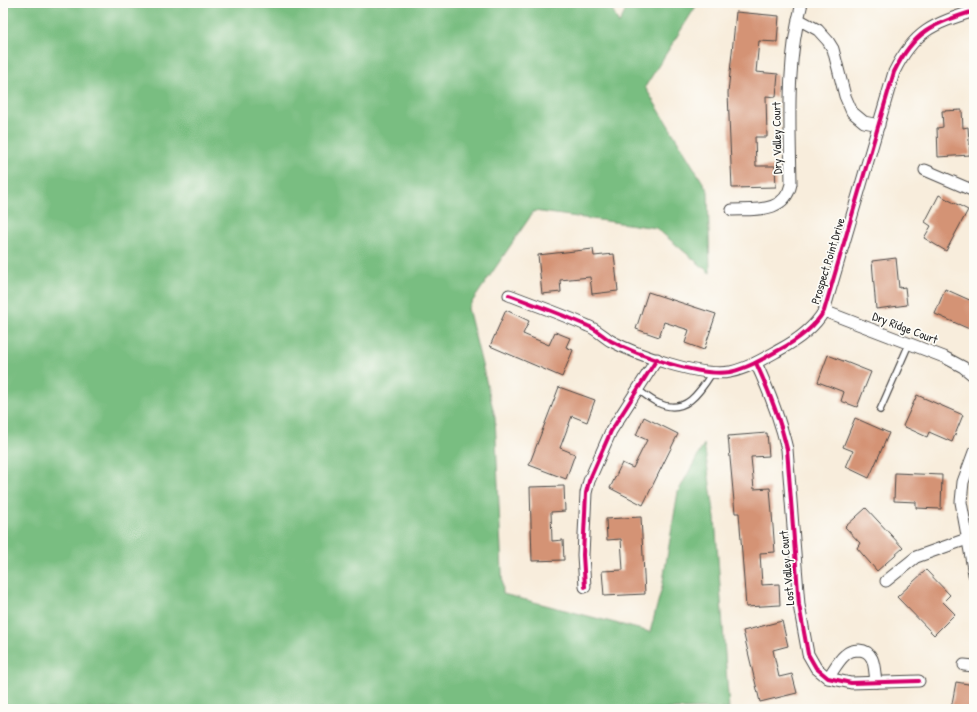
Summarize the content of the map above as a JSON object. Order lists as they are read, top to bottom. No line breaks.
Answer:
{"streets":{"street":["Dry Valley Court","Prospect Point Drive","Dry Ridge Court","Lost Valley Court"]},"crossings":[["Prospect Point Drive","Dry Ridge Court"],["Prospect Point Drive","Lost Valley Court"]]}
